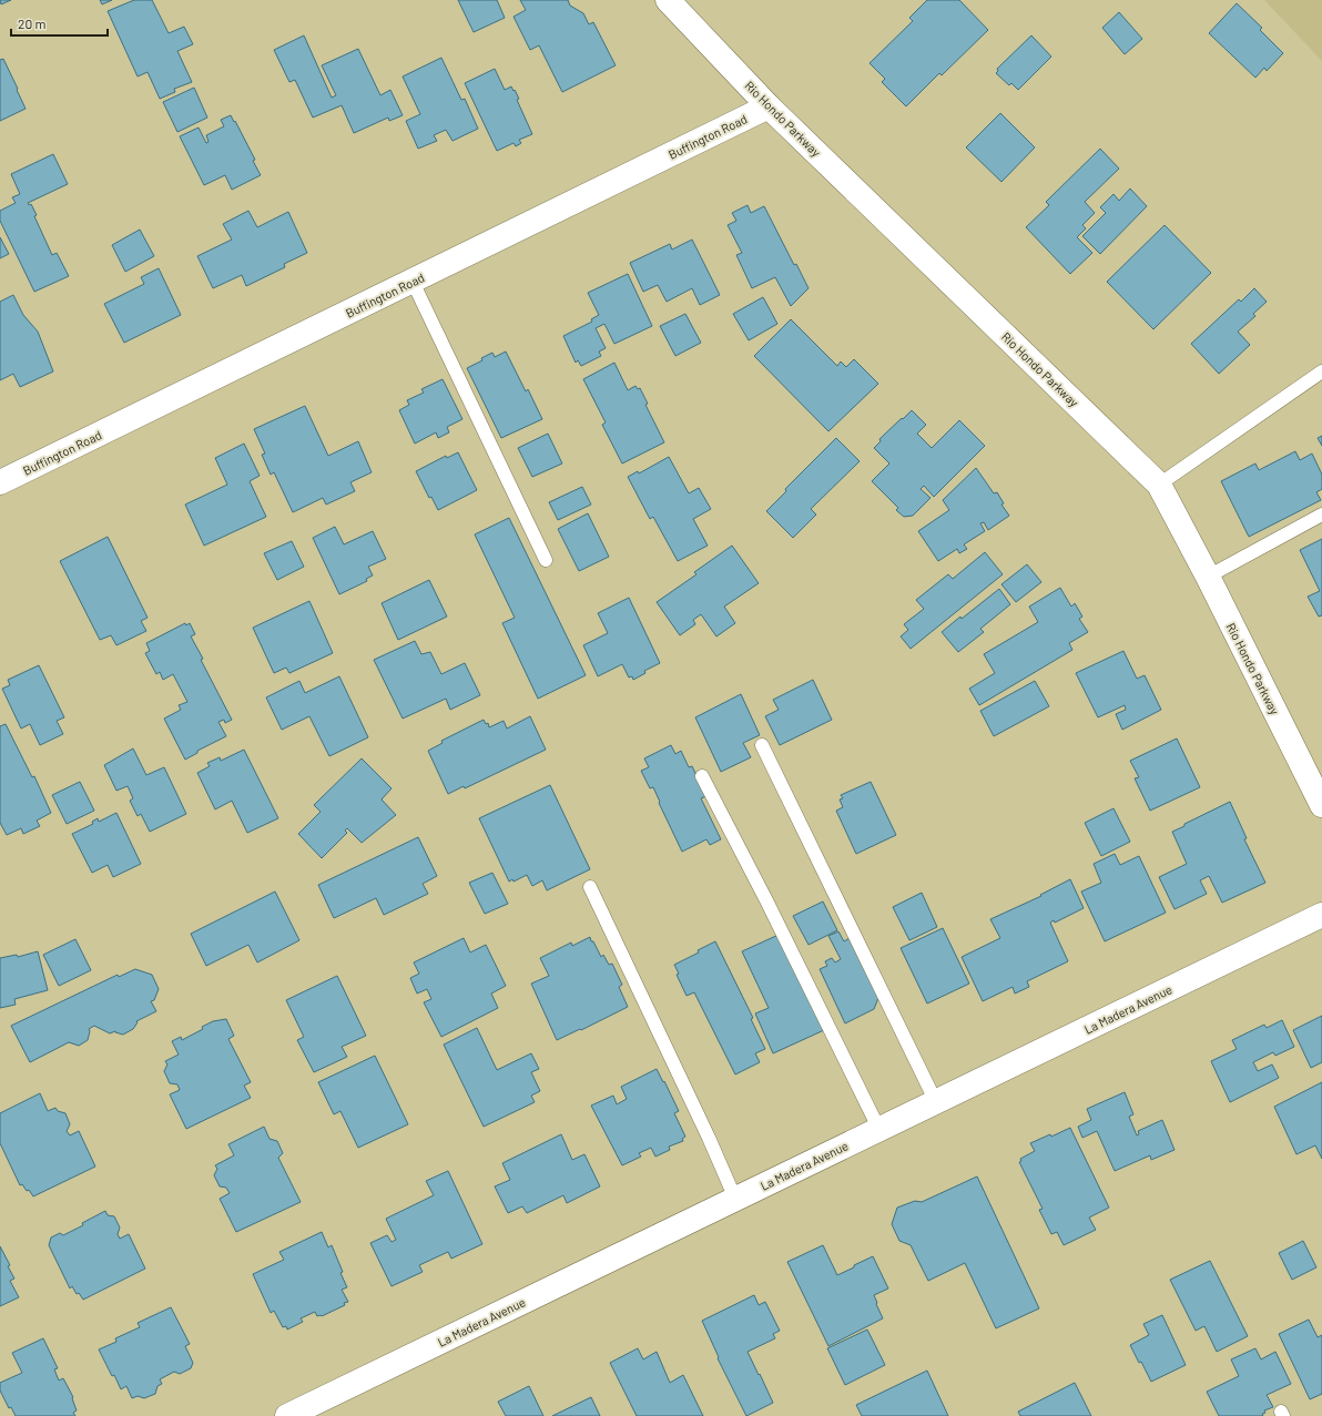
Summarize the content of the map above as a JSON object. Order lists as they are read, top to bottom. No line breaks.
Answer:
{"streets":{"street":["Rio Hondo Parkway","Buffington Road","La Madera Avenue"]},"crossings":[["Rio Hondo Parkway","Buffington Road"]],"scale_bar":"20 m"}
